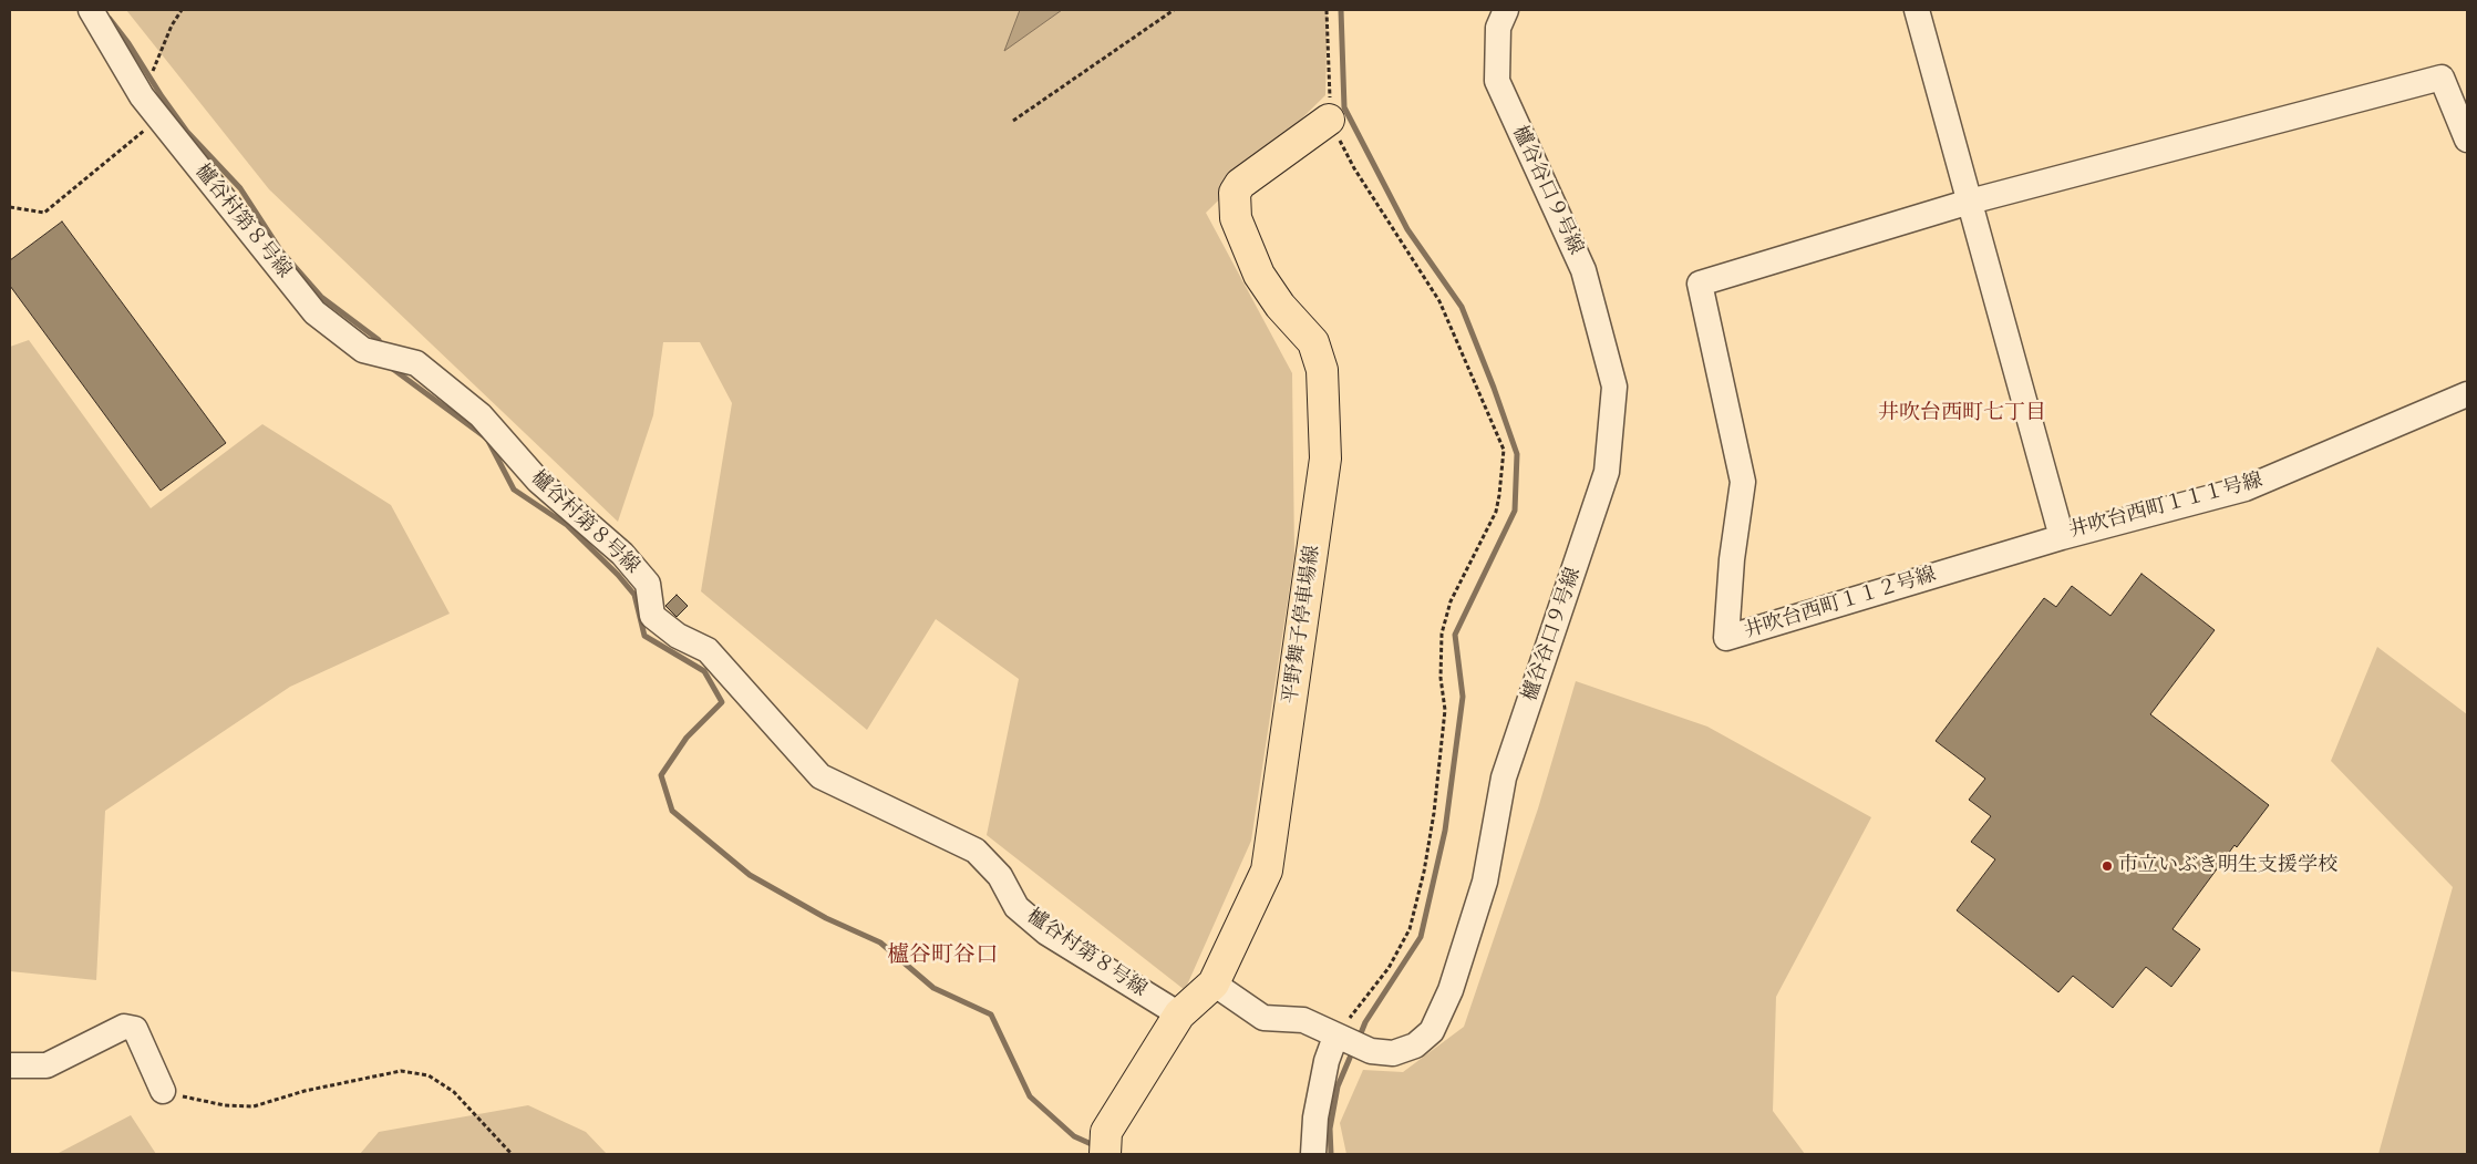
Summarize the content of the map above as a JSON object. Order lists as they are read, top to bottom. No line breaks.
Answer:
{"streets":{"main road":["平野舞子停車場線"],"street":["櫨谷谷口９号線","櫨谷村第８号線","井吹台西町１１１号線","井吹台西町１１２号線"]},"crossings":[["櫨谷谷口９号線","平野舞子停車場線"],["櫨谷村第８号線","平野舞子停車場線"],["井吹台西町１１１号線","井吹台西町１１２号線"]],"districts":["井吹台西町七丁目","櫨谷町谷口"],"places":["市立いぶき明生支援学校"]}
